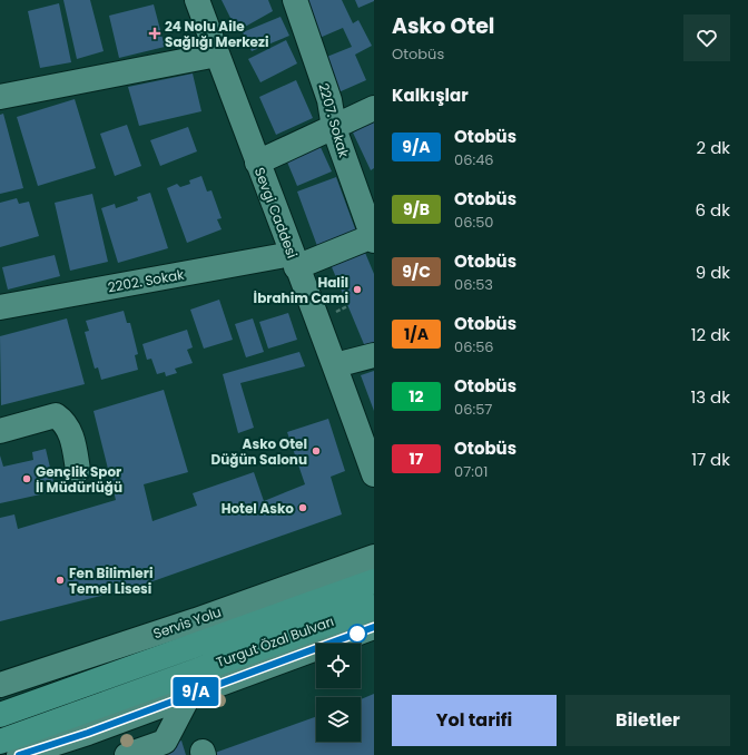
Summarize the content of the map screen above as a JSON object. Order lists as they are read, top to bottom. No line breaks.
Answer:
{"streets":{"main road":["Turgut Özal Bulvarı"],"street":["2207. Sokak","Sevgi Caddesi","2202. Sokak","Servis Yolu"]},"crossings":[["2207. Sokak","2202. Sokak"],["Sevgi Caddesi","2202. Sokak"]],"places":{"health":["24 Nolu Aile Sağlığı Merkezi"],"other":["Halil İbrahim Cami","Asko Otel Düğün Salonu","Gençlik Spor İl Müdürlüğü","Hotel Asko","Fen Bilimleri Temel Lisesi"]},"lines":["bus line 9/A"],"page":{"on_map":"9/A","heading":[["Asko Otel","Otobüs"],"Kalkışlar"],"list":[{"mark":"9/A","name":"Otobüs","note":"06:46","value":"2 dk"},{"mark":"9/B","name":"Otobüs","note":"06:50","value":"6 dk"},{"mark":"9/C","name":"Otobüs","note":"06:53","value":"9 dk"},{"mark":"1/A","name":"Otobüs","note":"06:56","value":"12 dk"},{"mark":"12","name":"Otobüs","note":"06:57","value":"13 dk"},{"mark":"17","name":"Otobüs","note":"07:01","value":"17 dk"}],"buttons":["Yol tarifi","Biletler"]}}
